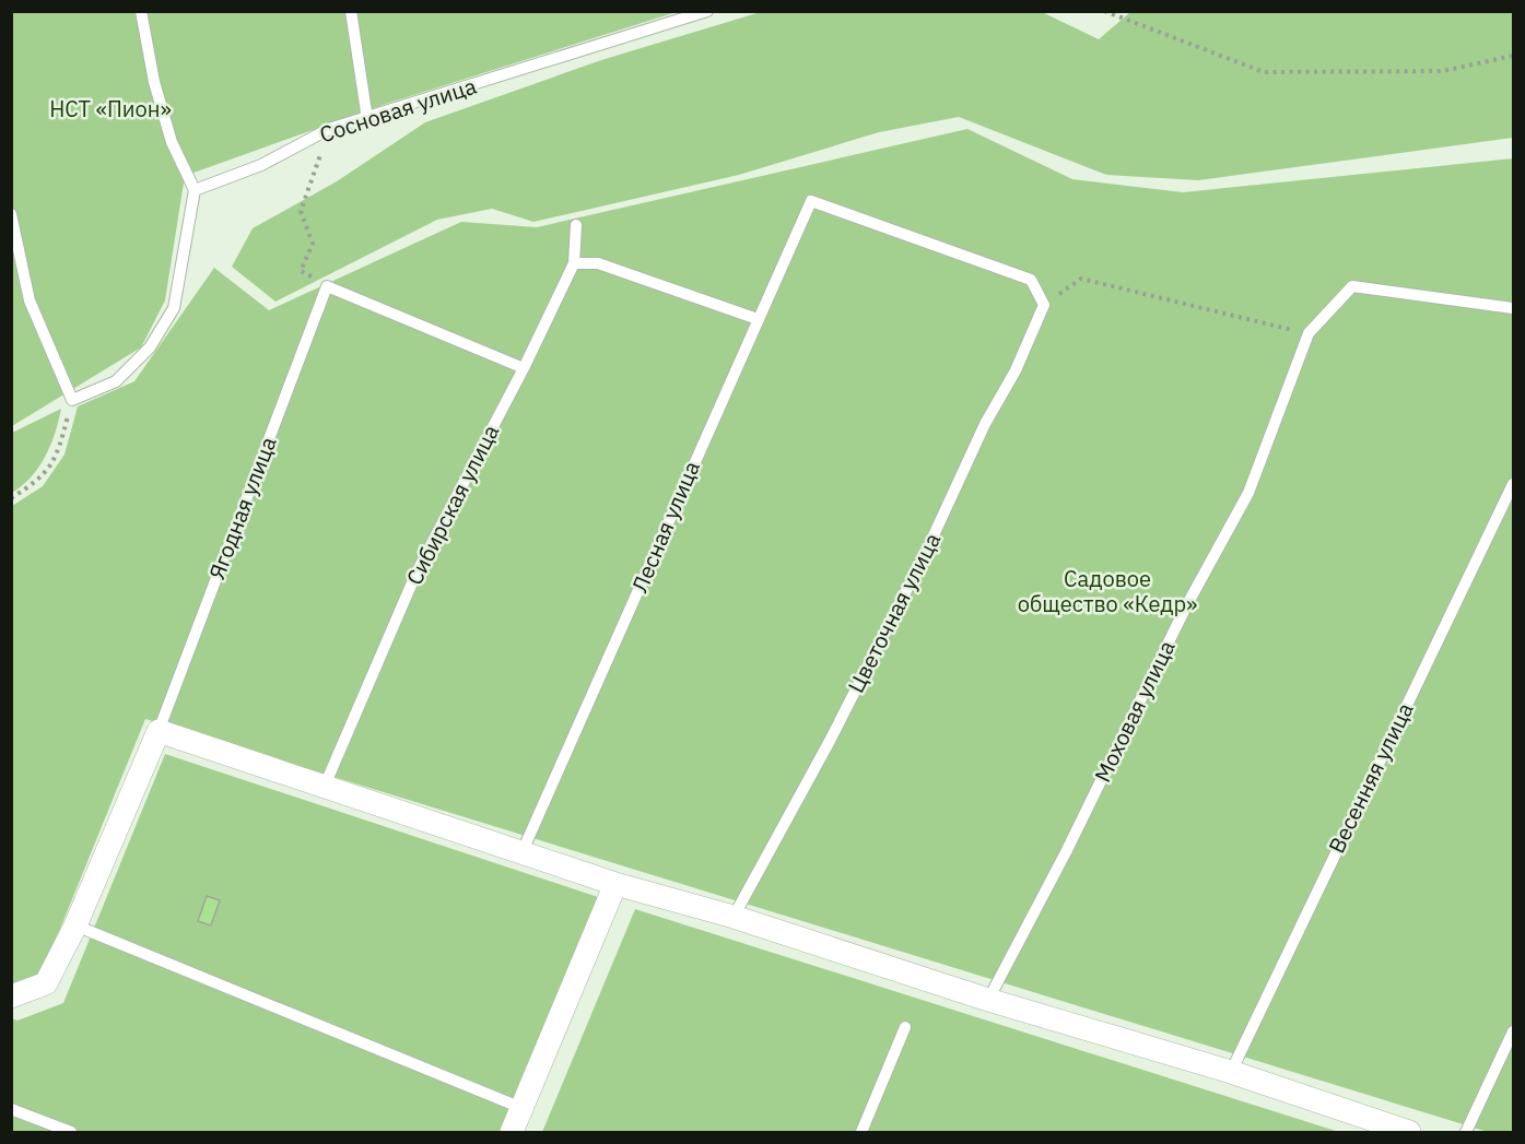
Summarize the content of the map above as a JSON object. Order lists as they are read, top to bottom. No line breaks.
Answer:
{"streets":{"lane":["Сосновая улица","Сибирская улица","Ягодная улица","Лесная улица","Цветочная улица","Моховая улица","Весенняя улица"]},"crossings":[["Лесная улица","Цветочная улица"]],"parks":["НСТ «Пион»","Садовое общество «Кедр»"]}
